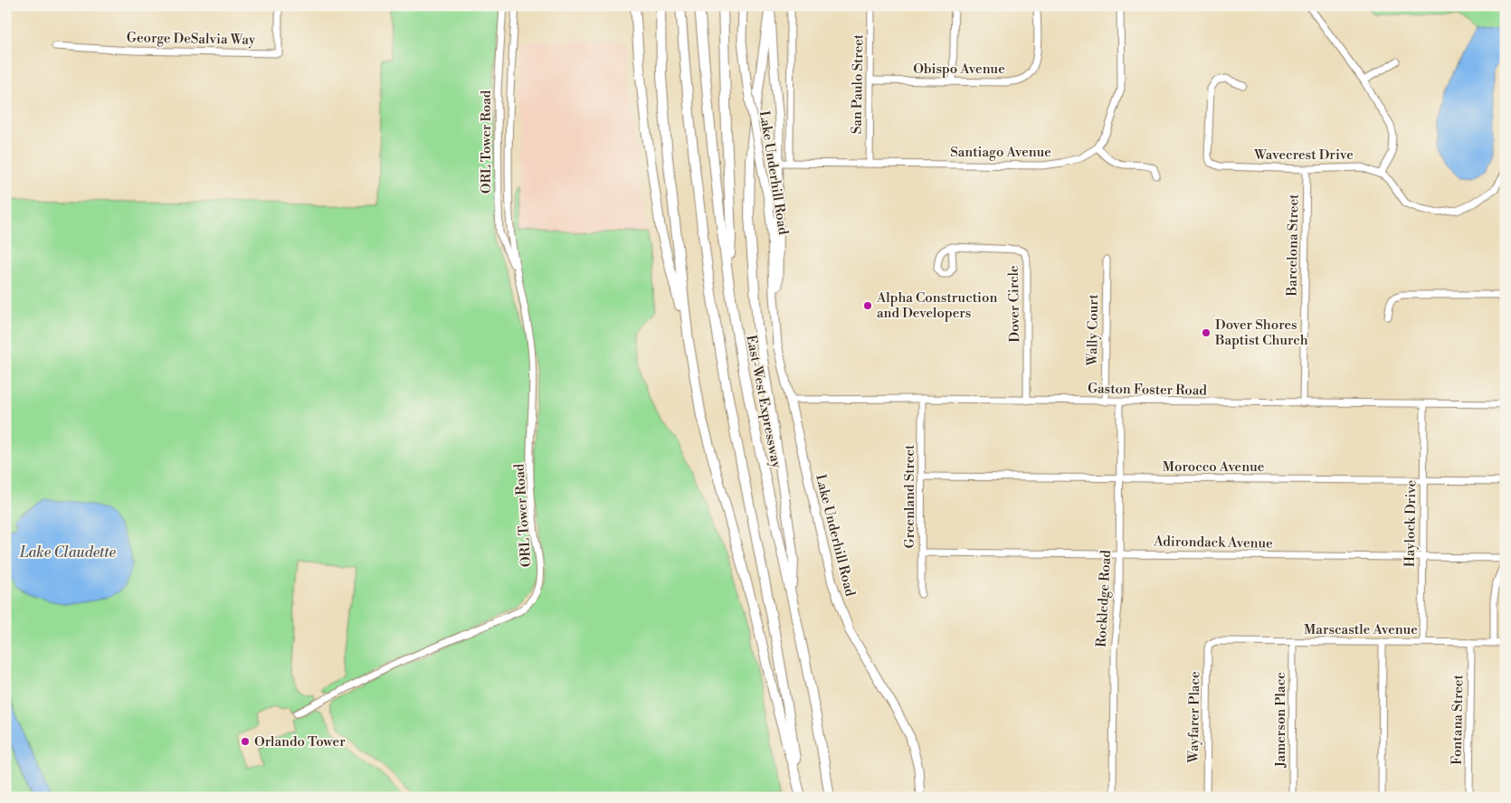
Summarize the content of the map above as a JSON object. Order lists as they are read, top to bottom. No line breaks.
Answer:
{"streets":{"highway":["East-West Expressway"],"main road":["Lake Underhill Road"],"street":["George DeSalvia Way","Obispo Avenue","San Paulo Street","ORL Tower Road","Santiago Avenue","Wavecrest Drive","Barcelona Street","Dover Circle","Wally Court","Gaston Foster Road","Morocco Avenue","Greenland Street","Haylock Drive","Adirondack Avenue","Rockledge Road","Marscastle Avenue","Wayfarer Place","Jamerson Place","Fontana Street"]},"crossings":[["Obispo Avenue","San Paulo Street"],["San Paulo Street","Santiago Avenue"],["Santiago Avenue","Lake Underhill Road"],["Wavecrest Drive","Barcelona Street"],["Lake Underhill Road","Gaston Foster Road"],["Barcelona Street","Gaston Foster Road"],["Dover Circle","Gaston Foster Road"],["Wally Court","Gaston Foster Road"],["Gaston Foster Road","Greenland Street"],["Gaston Foster Road","Haylock Drive"],["Gaston Foster Road","Rockledge Road"],["Morocco Avenue","Greenland Street"],["Morocco Avenue","Haylock Drive"],["Morocco Avenue","Rockledge Road"],["Greenland Street","Adirondack Avenue"],["Haylock Drive","Adirondack Avenue"],["Haylock Drive","Marscastle Avenue"],["Adirondack Avenue","Rockledge Road"],["Marscastle Avenue","Wayfarer Place"],["Marscastle Avenue","Jamerson Place"],["Marscastle Avenue","Fontana Street"]],"water":["Lake Claudette"],"places":["Alpha Construction and Developers","Dover Shores Baptist Church","Orlando Tower"]}
